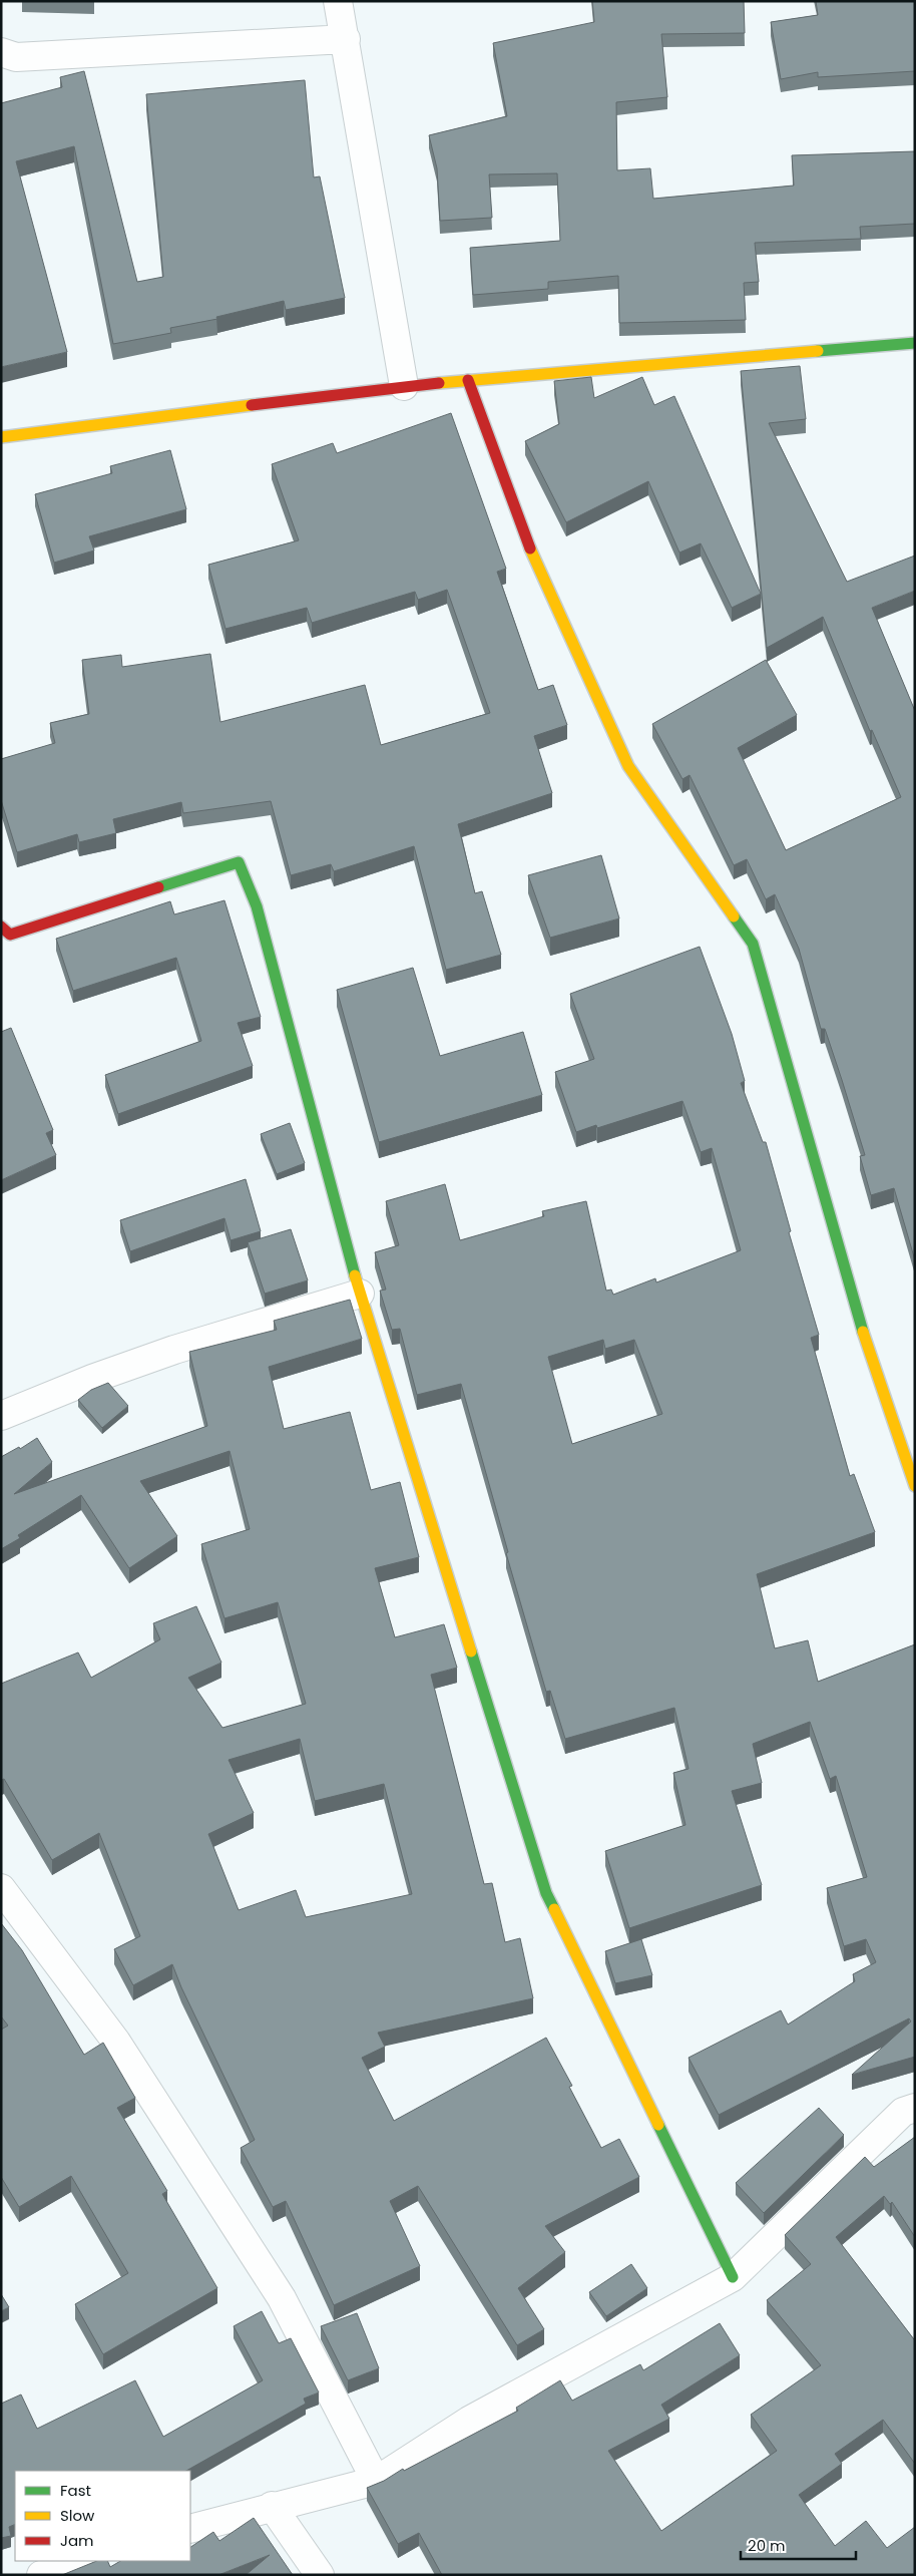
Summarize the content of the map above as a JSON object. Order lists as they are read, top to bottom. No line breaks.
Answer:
{"legend":["Fast","Slow","Jam"],"scale_bar":"20 m"}
